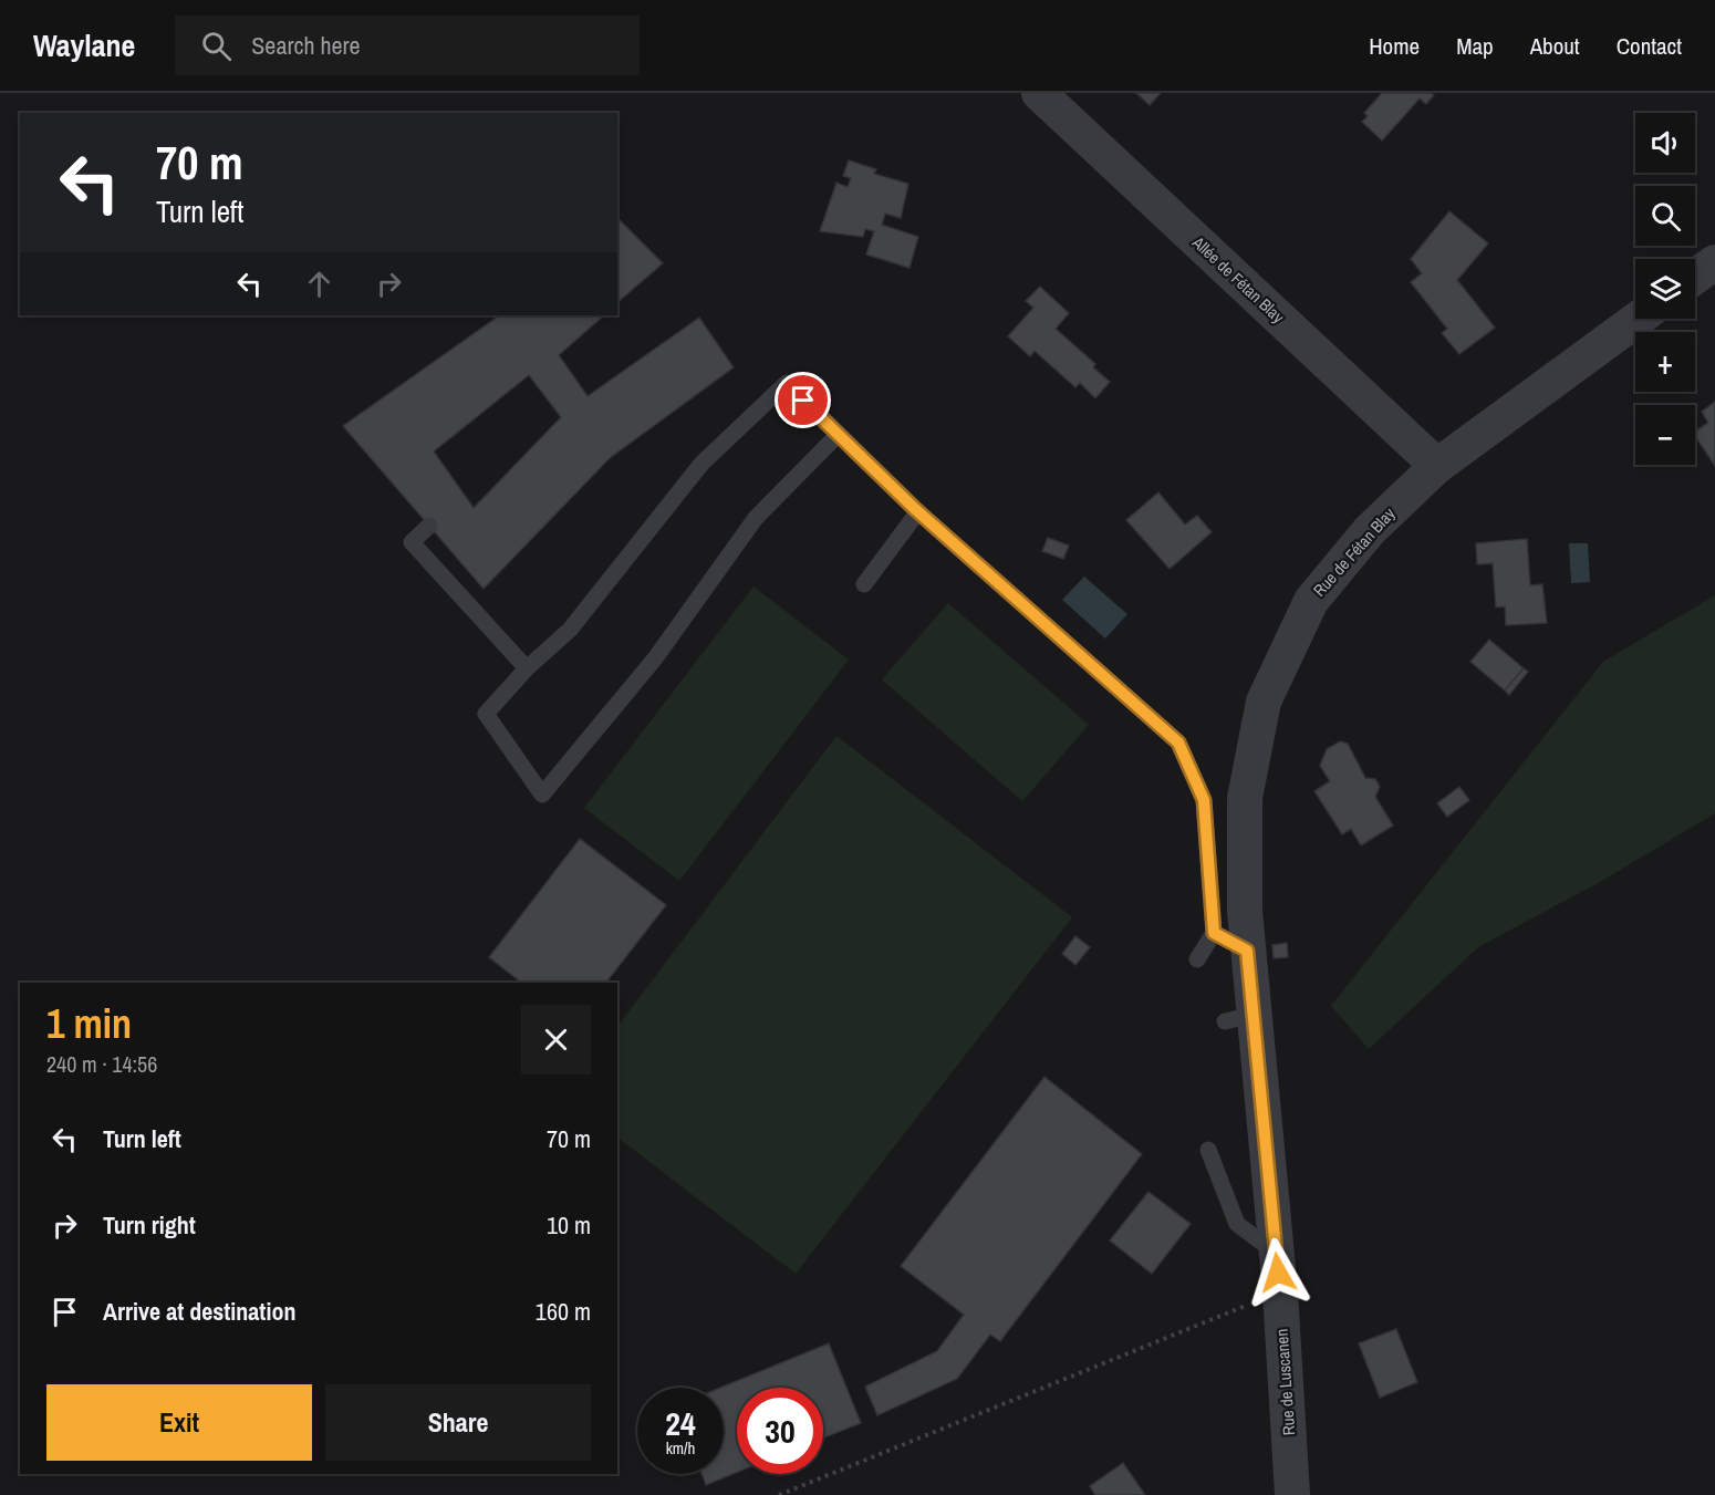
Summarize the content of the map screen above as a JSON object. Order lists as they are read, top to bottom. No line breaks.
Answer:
{"streets":{"street":["Allée de Fétan Blay","Rue de Fétan Blay","Rue de Luscanen"]},"crossings":[["Allée de Fétan Blay","Rue de Fétan Blay"],["Rue de Fétan Blay","Rue de Luscanen"]],"page":{"header":"Waylane","search":"Search here","nav":["Home","Map","About","Contact"],"map_buttons":["+","−"],"turn":["70 m","Turn left"],"heading":["1 min","240 m · 14:56"],"list":[{"name":"Turn left","value":"70 m"},{"name":"Turn right","value":"10 m"},{"name":"Arrive at destination","value":"160 m"}],"buttons":["Exit","Share"],"speed":"24 km/h","limit":"30"}}
